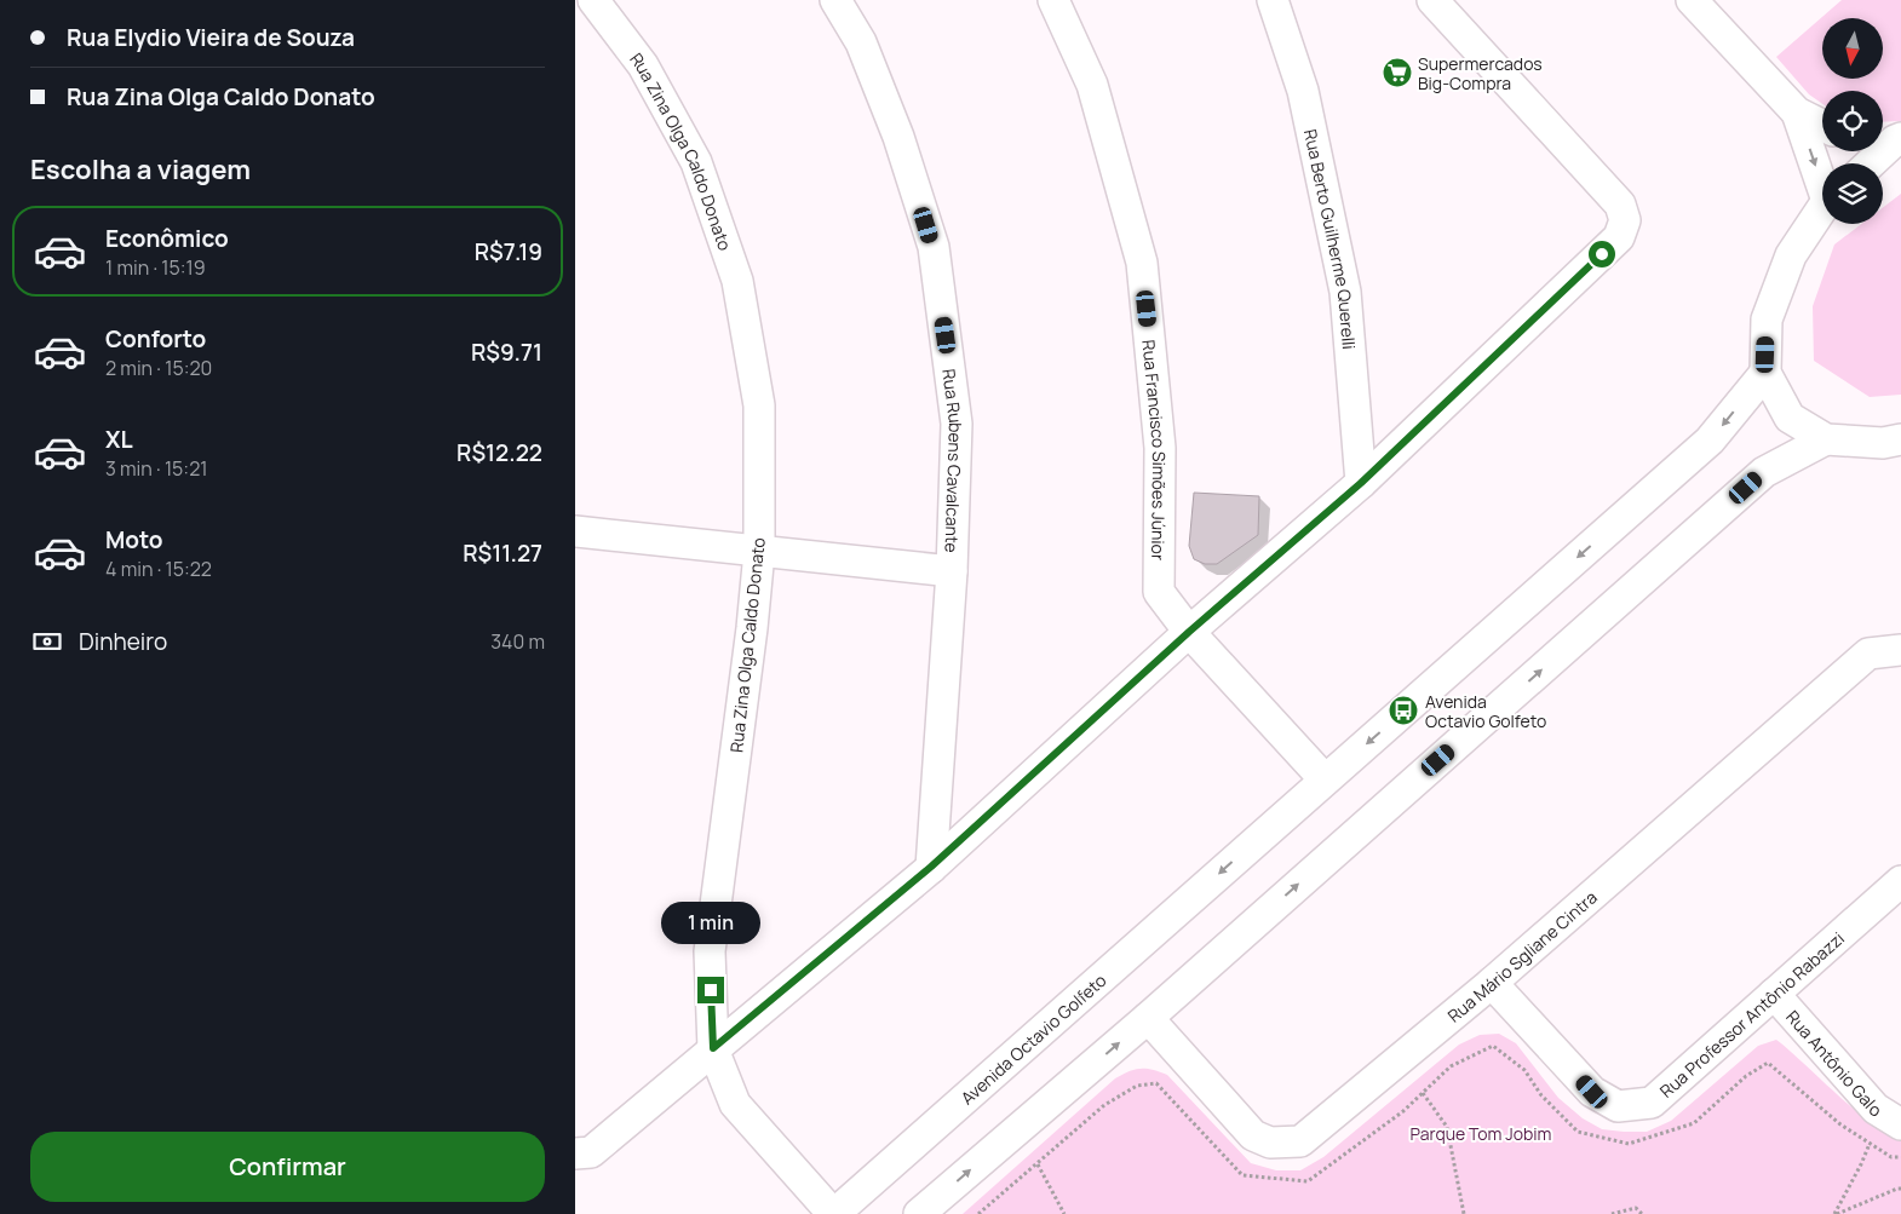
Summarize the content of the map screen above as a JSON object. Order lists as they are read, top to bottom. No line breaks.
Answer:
{"streets":{"street":["Rua Zina Olga Caldo Donato","Rua Berto Guilherme Querelli","Rua Francisco Simões Júnior","Rua Rubens Cavalcante","Rua Mário Sgliane Cintra","Rua Professor Antônio Rabazzi","Avenida Octavio Golfeto","Rua Antônio Galo"]},"crossings":[["Rua Zina Olga Caldo Donato","Avenida Octavio Golfeto"],["Rua Francisco Simões Júnior","Avenida Octavio Golfeto"],["Rua Mário Sgliane Cintra","Rua Professor Antônio Rabazzi"],["Rua Professor Antônio Rabazzi","Rua Antônio Galo"]],"parks":["Parque Tom Jobim"],"places":{"supermarket":["Supermercados Big-Compra"],"bus stop":["Avenida Octavio Golfeto"]},"north":"bottom","page":{"banner":["Rua Elydio Vieira de Souza","Rua Zina Olga Caldo Donato"],"heading":"Escolha a viagem","list":[{"name":"Econômico","note":"1 min · 15:19","value":"R$7.19"},{"name":"Conforto","note":"2 min · 15:20","value":"R$9.71"},{"name":"XL","note":"3 min · 15:21","value":"R$12.22"},{"name":"Moto","note":"4 min · 15:22","value":"R$11.27"}],"pay":["Dinheiro","340 m"],"bubble":"1 min","buttons":"Confirmar"}}
